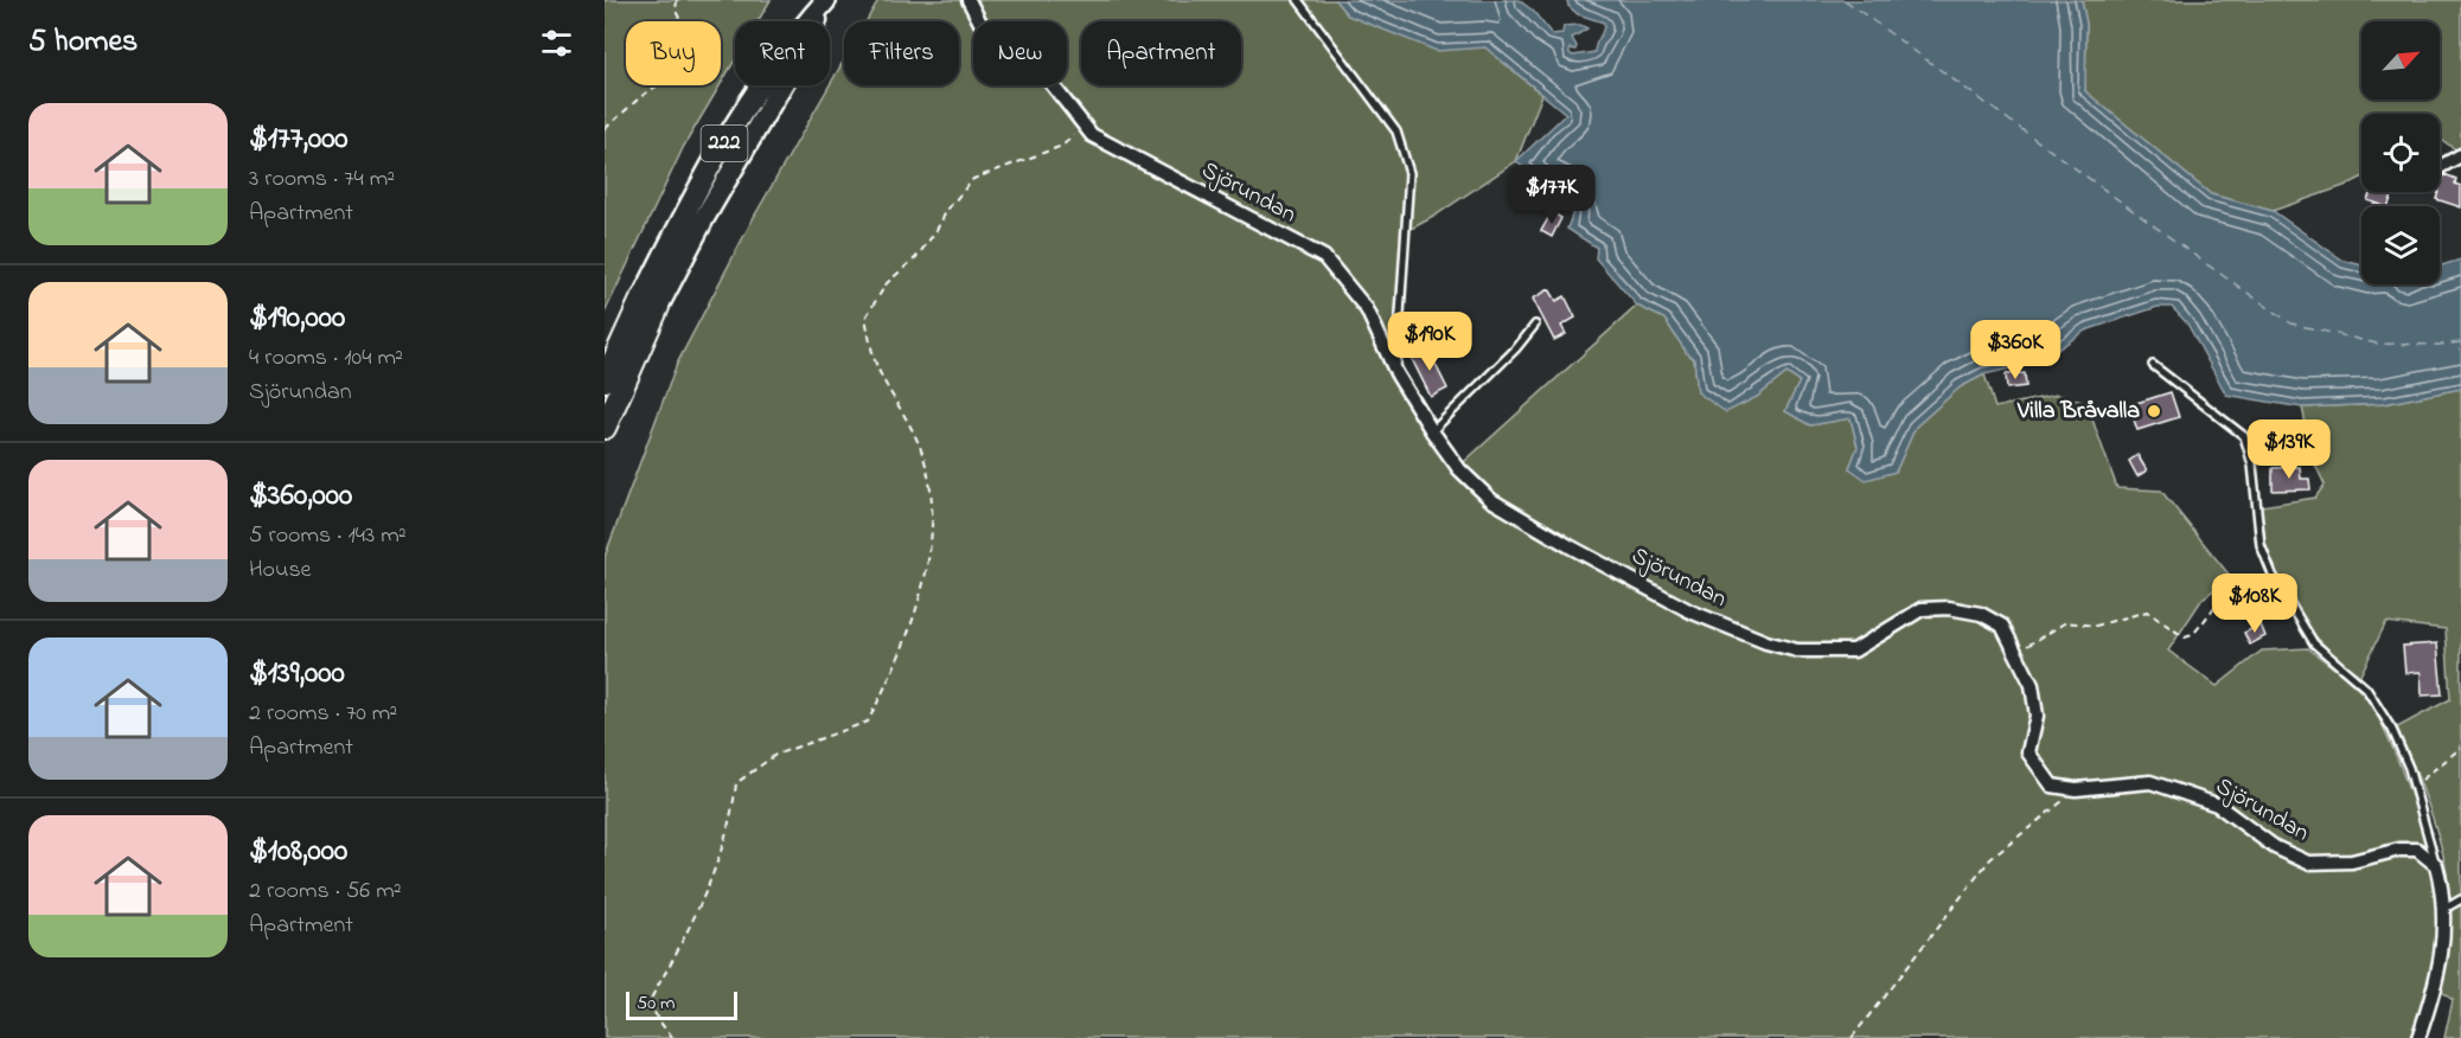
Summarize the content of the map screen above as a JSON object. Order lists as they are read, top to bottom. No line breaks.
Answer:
{"streets":{"highway":["222"],"street":["Sjörundan"]},"places":["Villa Bråvalla"],"scale_bar":"50 m","north":"top right","page":{"heading":"5 homes","chip":["Buy","Rent","Filters","New","Apartment"],"list":[{"name":"$177,000","note":"3 rooms · 74 m² · Apartment"},{"name":"$190,000","note":"4 rooms · 104 m² · Sjörundan"},{"name":"$360,000","note":"5 rooms · 143 m² · House"},{"name":"$139,000","note":"2 rooms · 70 m² · Apartment"},{"name":"$108,000","note":"2 rooms · 56 m² · Apartment"}],"price":["$177K","$190K","$360K","$139K","$108K"],"scale":"50 m"}}
